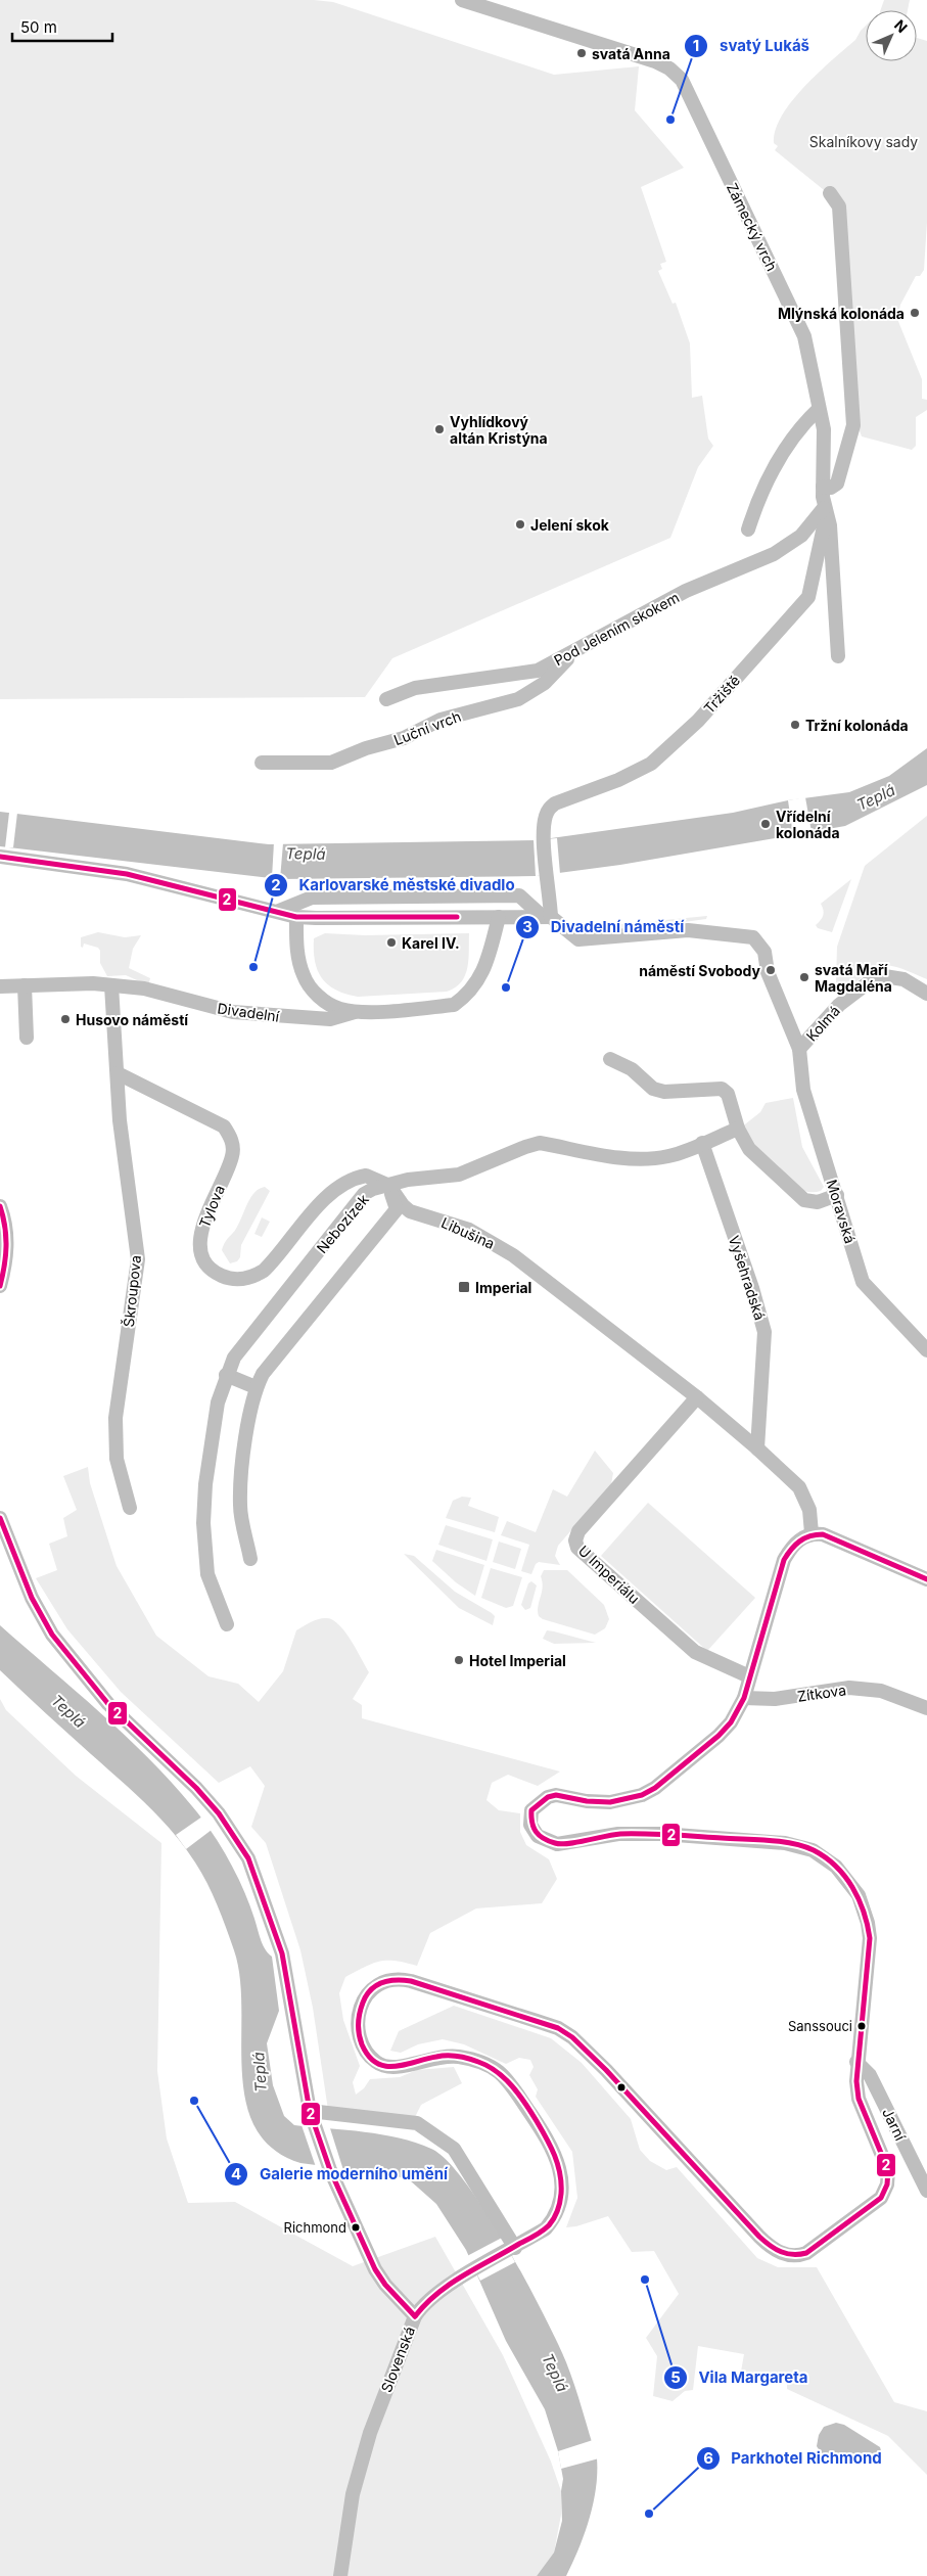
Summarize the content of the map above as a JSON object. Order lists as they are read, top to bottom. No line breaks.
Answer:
{"streets":{"street":["Zámecký vrch","Pod Jelením skokem","Tržiště","Luční vrch","Divadelní","Kolmá","Tylova","Moravská","Nebozízek","Libušina","Vyšehradská","Škroupova","U Imperiálu","Zítkova","Jarní","Slovenská"]},"crossings":[["Zámecký vrch","Pod Jelením skokem"],["Zámecký vrch","Tržiště"],["Pod Jelením skokem","Tržiště"],["Pod Jelením skokem","Luční vrch"],["Kolmá","Moravská"],["Tylova","Nebozízek"],["Tylova","Libušina"],["Tylova","Škroupova"],["Nebozízek","Libušina"],["Libušina","Vyšehradská"],["Libušina","U Imperiálu"]],"water":["Teplá"],"parks":["Skalníkovy sady"],"places":{"other":["svatá Anna","svatý Lukáš","Mlýnská kolonáda","Vyhlídkový altán Kristýna","Jelení skok","Tržní kolonáda","Vřídelní kolonáda","Karel IV.","Karlovarské městské divadlo","náměstí Svobody","svatá Maří Magdaléna","Divadelní náměstí","Husovo náměstí","Hotel Imperial","Sanssouci","Galerie moderního umění","Richmond","Vila Margareta","Parkhotel Richmond"],"transit":["Imperial"]},"lines":["transit line 2"],"scale_bar":"50 m","north":"top right"}
